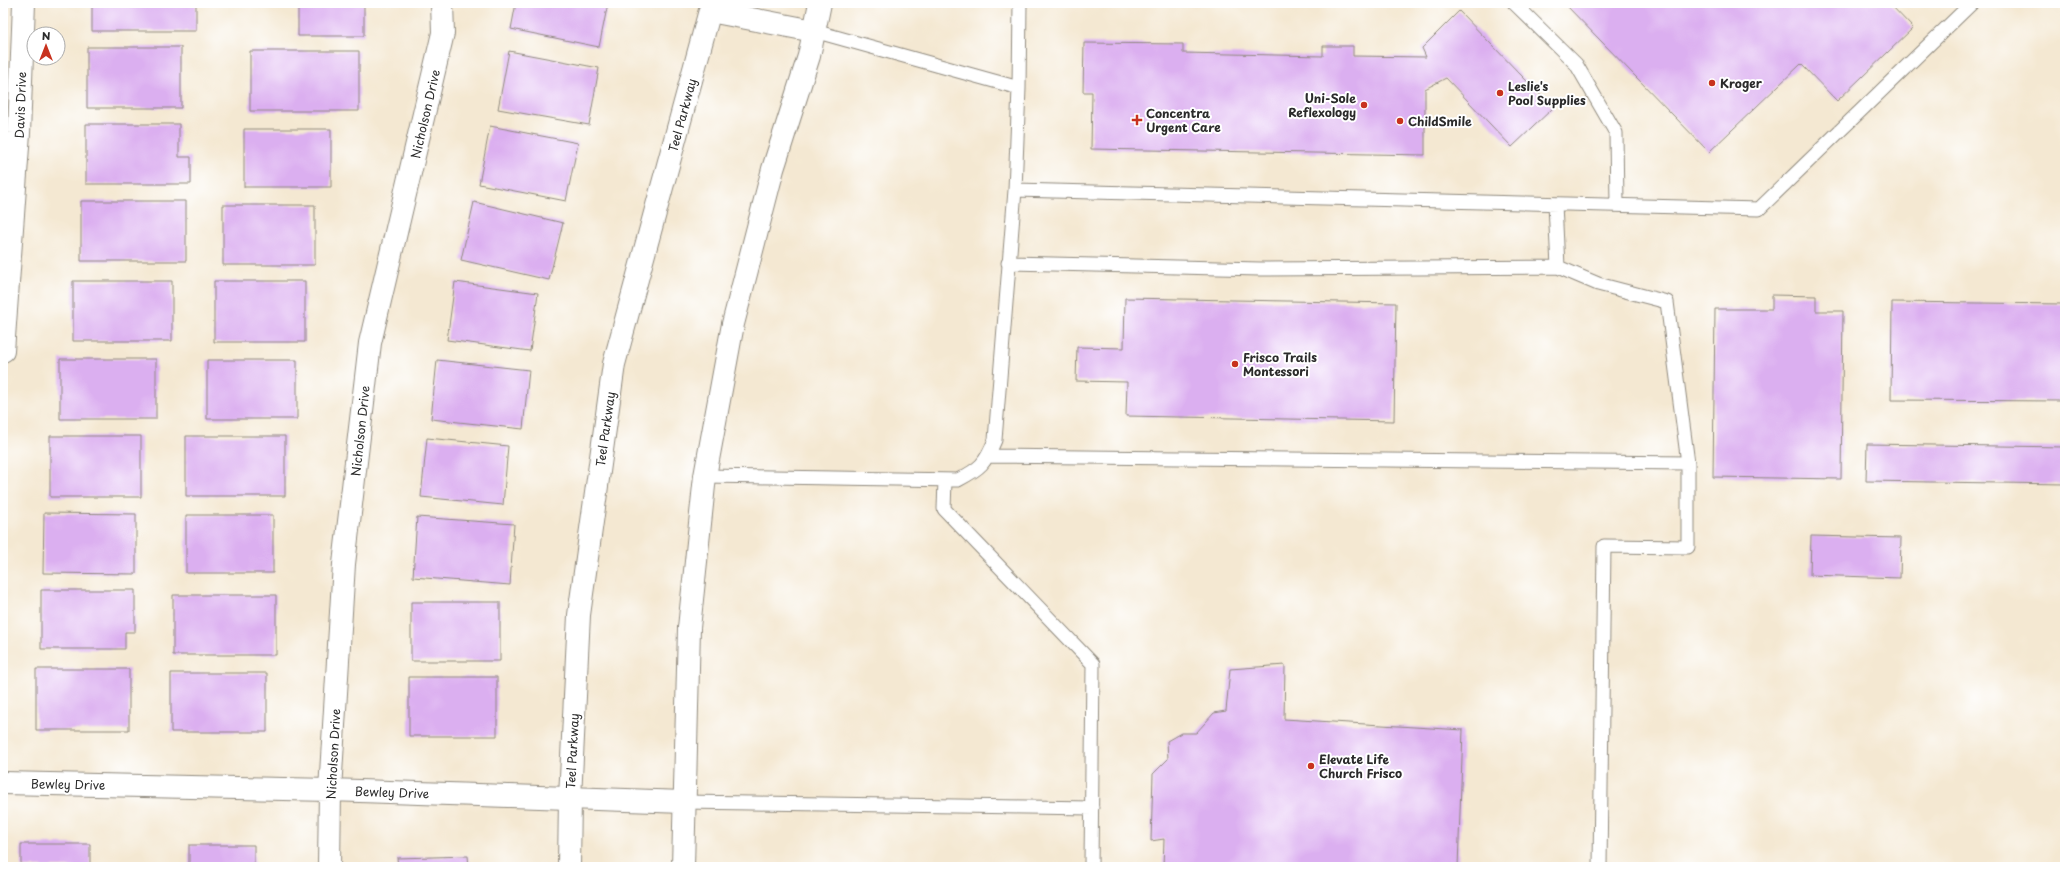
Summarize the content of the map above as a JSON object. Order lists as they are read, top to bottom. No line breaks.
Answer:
{"streets":{"street":["Davis Drive","Nicholson Drive","Teel Parkway","Bewley Drive"]},"crossings":[["Nicholson Drive","Bewley Drive"],["Teel Parkway","Bewley Drive"]],"places":{"other":["Kroger","Leslie's Pool Supplies","Uni-Sole Reflexology","ChildSmile","Frisco Trails Montessori","Elevate Life Church Frisco"],"health":["Concentra Urgent Care"]},"north":"top"}
